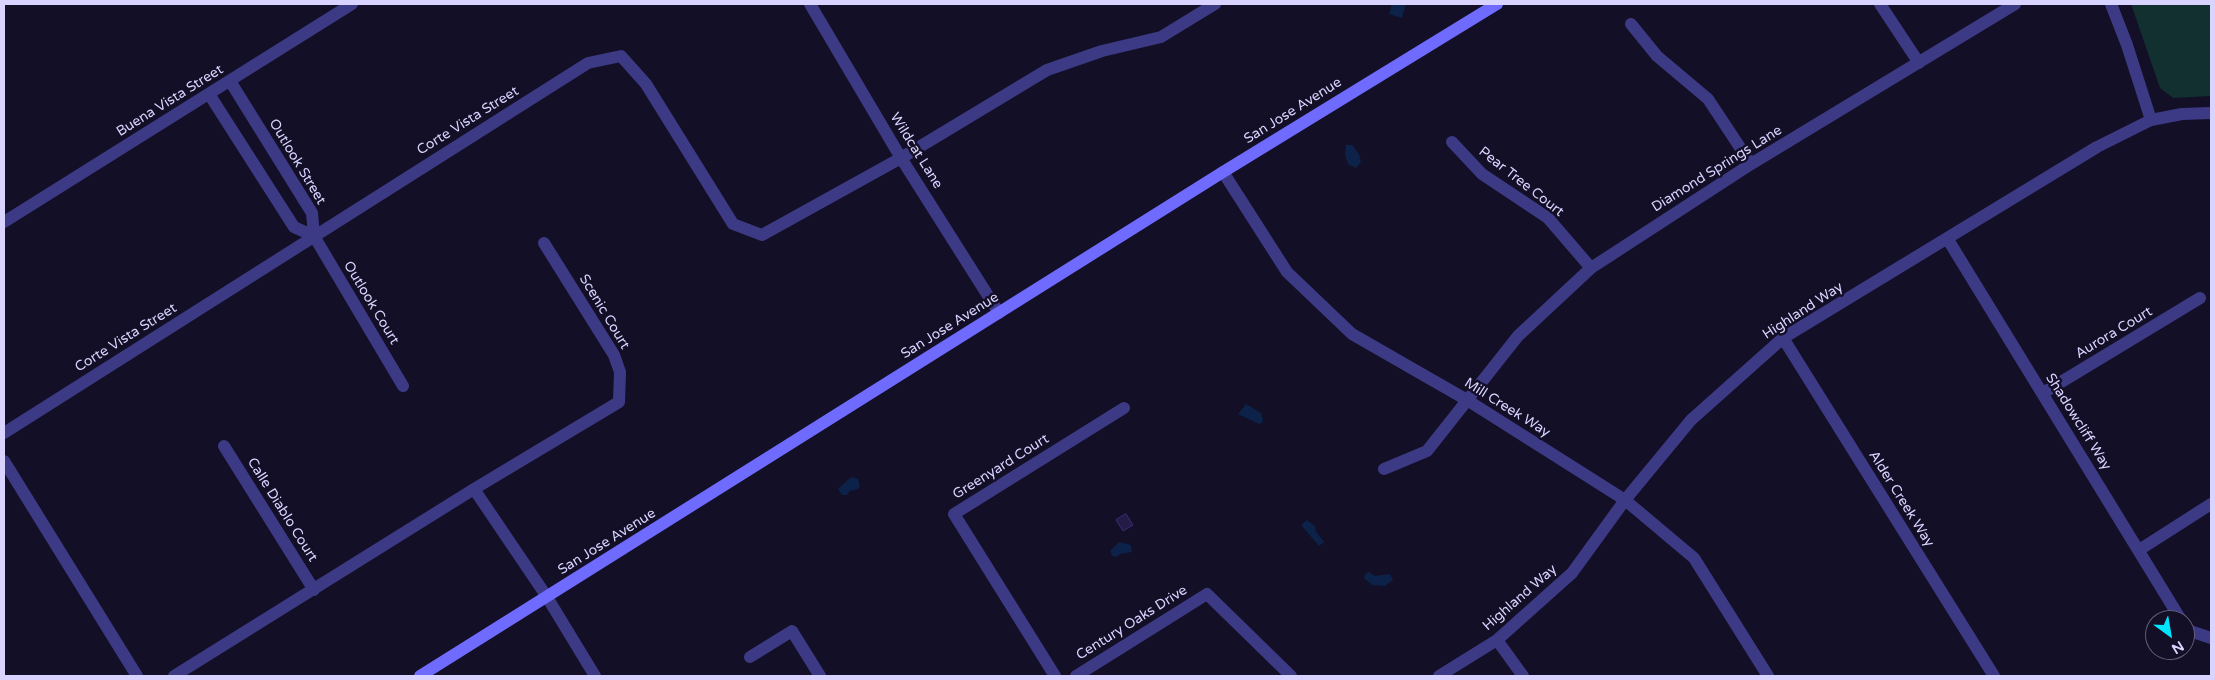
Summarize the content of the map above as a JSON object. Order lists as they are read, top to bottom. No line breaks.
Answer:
{"streets":{"street":["Buena Vista Street","San Jose Avenue","Corte Vista Street","Wildcat Lane","Outlook Street","Diamond Springs Lane","Pear Tree Court","Outlook Court","Highland Way","Scenic Court","Aurora Court","Mill Creek Way","Shadowcliff Way","Greenyard Court","Alder Creek Way","Calle Diablo Court","Century Oaks Drive"]},"crossings":[["Buena Vista Street","Outlook Street"],["San Jose Avenue","Wildcat Lane"],["San Jose Avenue","Mill Creek Way"],["Corte Vista Street","Wildcat Lane"],["Corte Vista Street","Outlook Street"],["Corte Vista Street","Outlook Court"],["Outlook Street","Outlook Court"],["Diamond Springs Lane","Pear Tree Court"],["Diamond Springs Lane","Mill Creek Way"],["Highland Way","Mill Creek Way"],["Highland Way","Shadowcliff Way"],["Highland Way","Alder Creek Way"],["Aurora Court","Shadowcliff Way"]],"north":"bottom right"}
